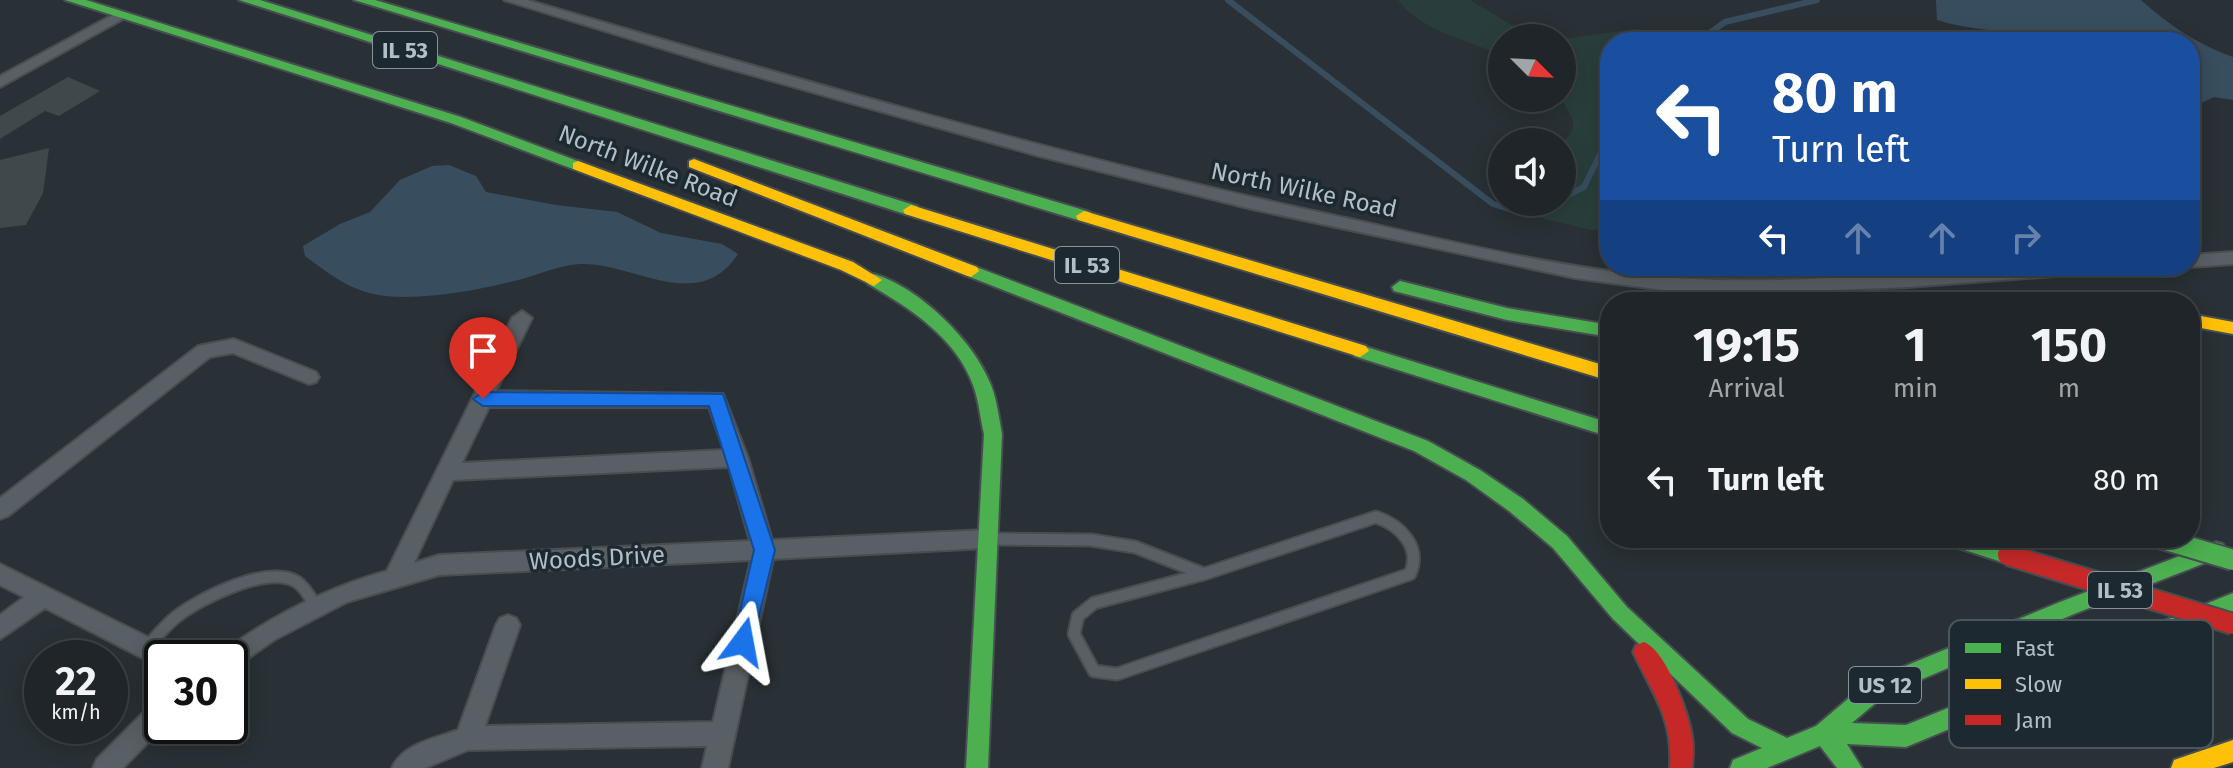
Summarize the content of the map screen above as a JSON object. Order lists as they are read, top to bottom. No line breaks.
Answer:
{"streets":{"main road":["IL 53","North Wilke Road","US 12"],"street":["Woods Drive"]},"crossings":[["North Wilke Road","Woods Drive"]],"legend":["Fast","Slow","Jam"],"north":"bottom right","page":{"turn":["80 m","Turn left"],"eta":["19:15","Arrival","1","min","150","m"],"list":[{"name":"Turn left","value":"80 m"}],"speed":"22 km/h","limit":"30"}}
